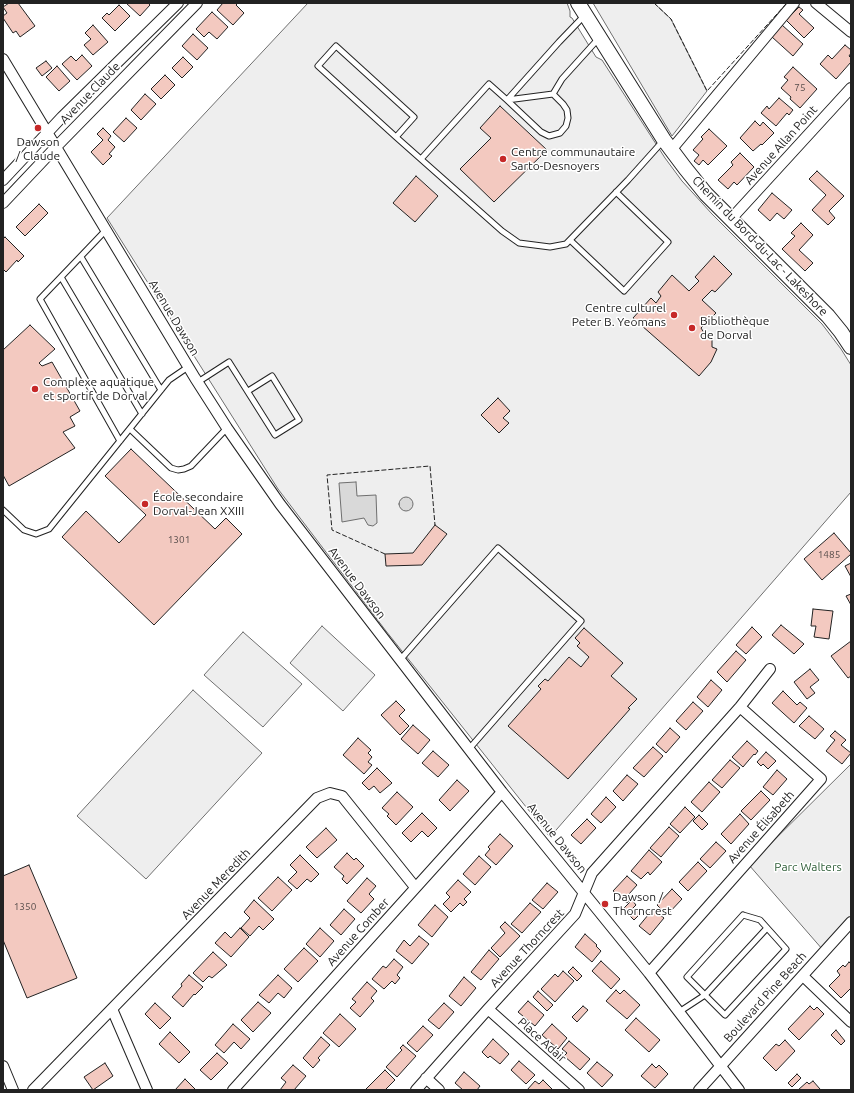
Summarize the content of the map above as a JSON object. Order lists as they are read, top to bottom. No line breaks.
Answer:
{"streets":{"street":["Avenue Claude","Avenue Allan Point","Chemin du Bord-du-Lac - Lakeshore","Avenue Dawson","Avenue Élisabeth","Avenue Meredith","Avenue Comber","Avenue Thorncrest","Boulevard Pine Beach","Place Adair"]},"crossings":[["Avenue Claude","Avenue Dawson"],["Avenue Allan Point","Chemin du Bord-du-Lac - Lakeshore"],["Avenue Dawson","Avenue Élisabeth"],["Avenue Dawson","Avenue Comber"],["Avenue Dawson","Avenue Thorncrest"],["Avenue Dawson","Boulevard Pine Beach"],["Avenue Élisabeth","Avenue Thorncrest"],["Avenue Meredith","Avenue Comber"],["Avenue Thorncrest","Place Adair"]],"parks":["Parc Walters"],"places":["Dawson / Claude","Centre communautaire Sarto-Desnoyers","Centre culturel Peter B. Yeomans","Bibliothèque de Dorval","Complexe aquatique et sportif de Dorval","École secondaire Dorval-Jean XXIII","Dawson / Thorncrest"],"house_numbers":["75","1301","1485","1350"]}
